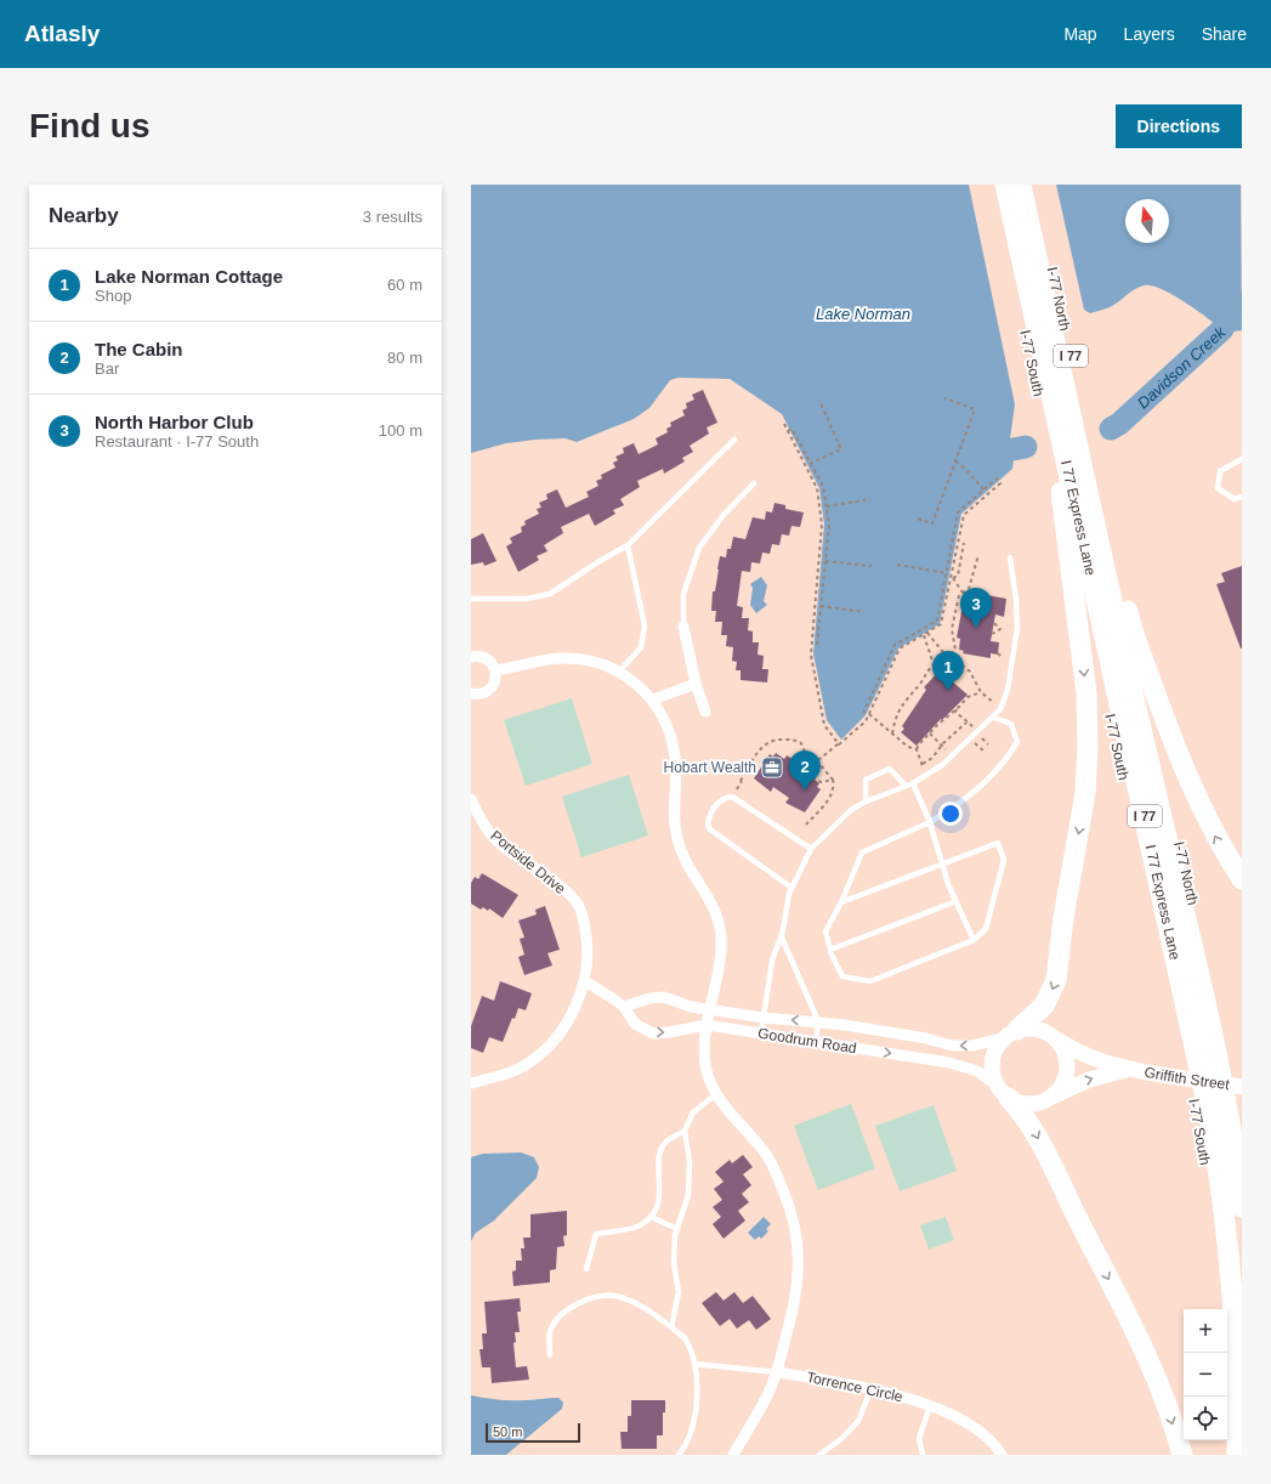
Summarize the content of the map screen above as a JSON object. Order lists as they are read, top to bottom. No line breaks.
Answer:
{"streets":{"highway":["I-77 North","I 77","I-77 South","I 77 Express Lane"],"main road":["Griffith Street"],"street":["Portside Drive","Goodrum Road","Torrence Circle"]},"crossings":[["Portside Drive","Goodrum Road"],["Goodrum Road","Griffith Street"]],"water":["Lake Norman","Davidson Creek"],"places":{"office":["Hobart Wealth"]},"scale_bar":"50 m","north":"top","page":{"header":"Atlasly","nav":["Map","Layers","Share"],"buttons":"Directions","title":"Find us","heading":["Nearby","3 results"],"list":[{"mark":"1","name":"Lake Norman Cottage","note":"Shop","value":"60 m"},{"mark":"2","name":"The Cabin","note":"Bar","value":"80 m"},{"mark":"3","name":"North Harbor Club","note":"Restaurant · I-77 South","value":"100 m"}],"pins":["3","1","2"],"map_buttons":["+","−"],"scale":"50 m"}}
